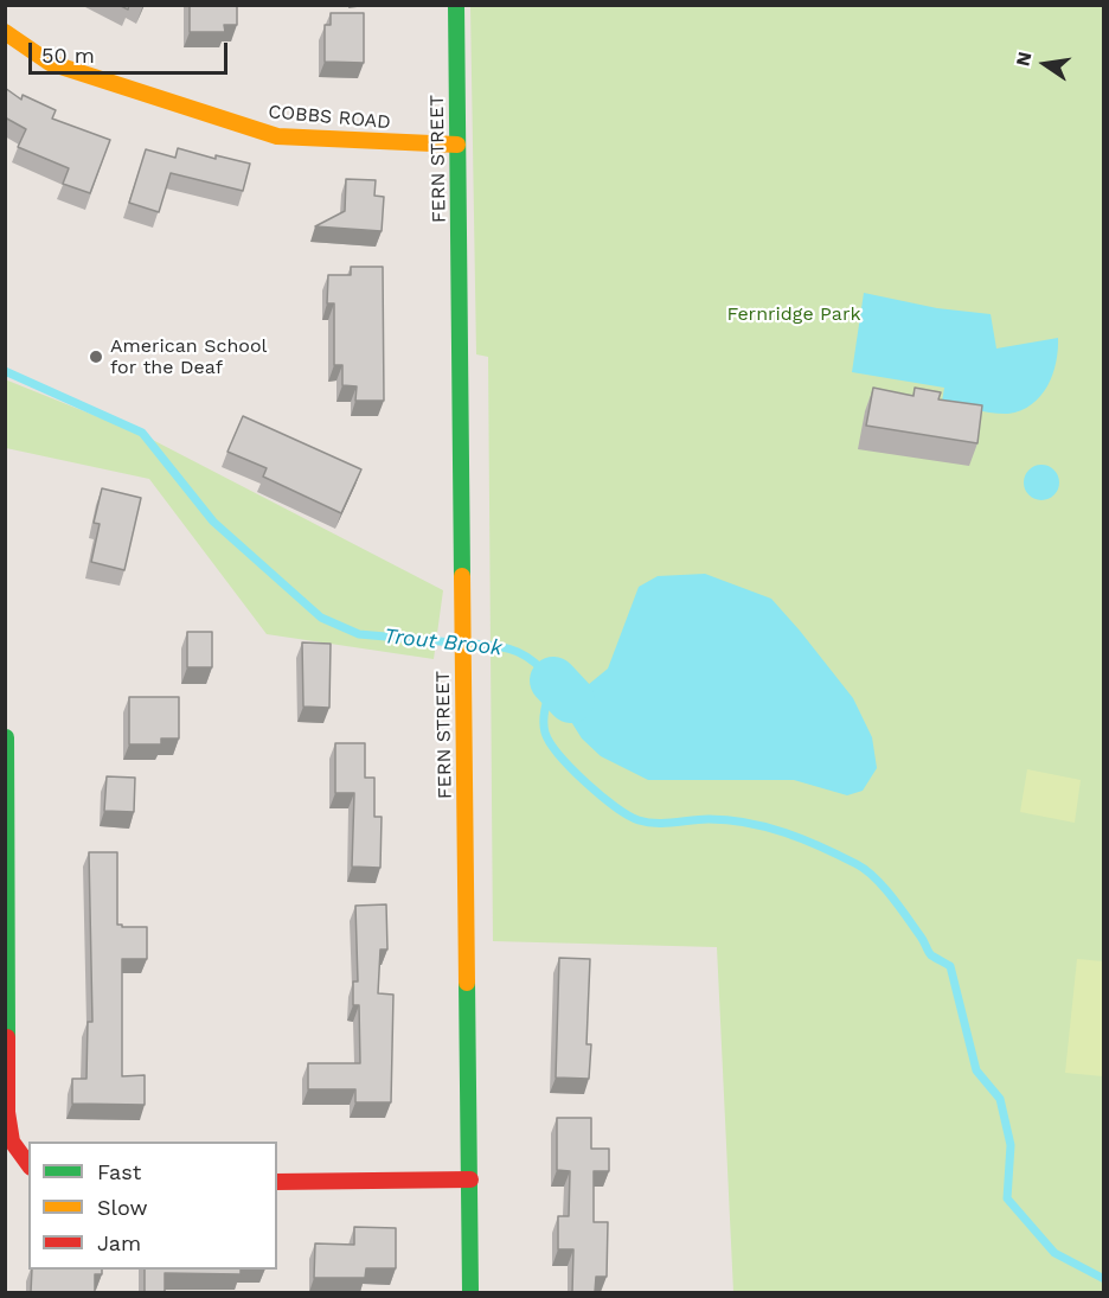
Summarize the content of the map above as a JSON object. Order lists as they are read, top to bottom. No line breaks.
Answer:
{"streets":{"street":["COBBS ROAD","FERN STREET"]},"crossings":[["COBBS ROAD","FERN STREET"]],"water":["Trout Brook"],"parks":["Fernridge Park"],"places":["American School for the Deaf"],"legend":["Fast","Slow","Jam"],"scale_bar":"50 m","north":"left"}
